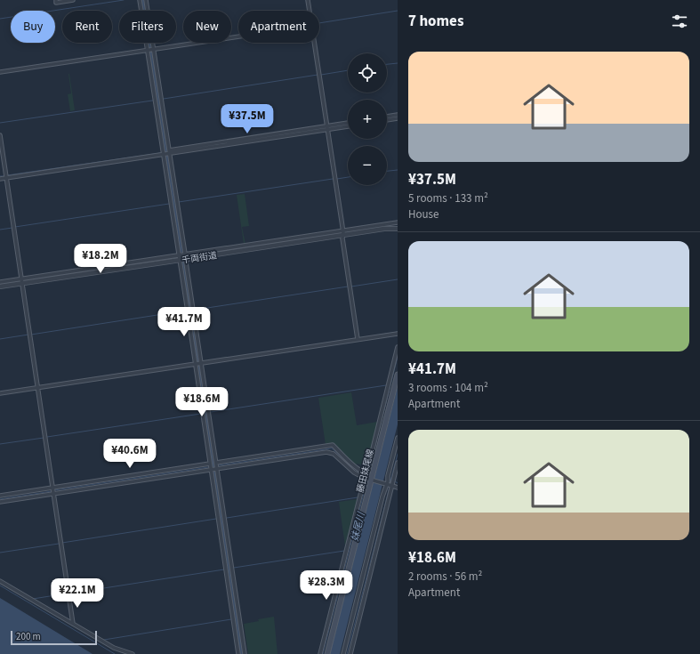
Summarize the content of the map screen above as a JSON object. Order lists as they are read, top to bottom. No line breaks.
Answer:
{"streets":{"main road":["藤田妹尾線"],"street":["千両街道"]},"water":["妹尾川"],"scale_bar":"200 m","page":{"heading":"7 homes","chip":["Buy","Rent","Filters","New","Apartment"],"list":[{"name":"¥37.5M","note":"5 rooms · 133 m² · House"},{"name":"¥41.7M","note":"3 rooms · 104 m² · Apartment"},{"name":"¥18.6M","note":"2 rooms · 56 m² · Apartment"}],"map_buttons":["+","−"],"price":["¥37.5M","¥18.2M","¥41.7M","¥18.6M","¥40.6M","¥28.3M","¥22.1M"],"scale":"200 m"}}
